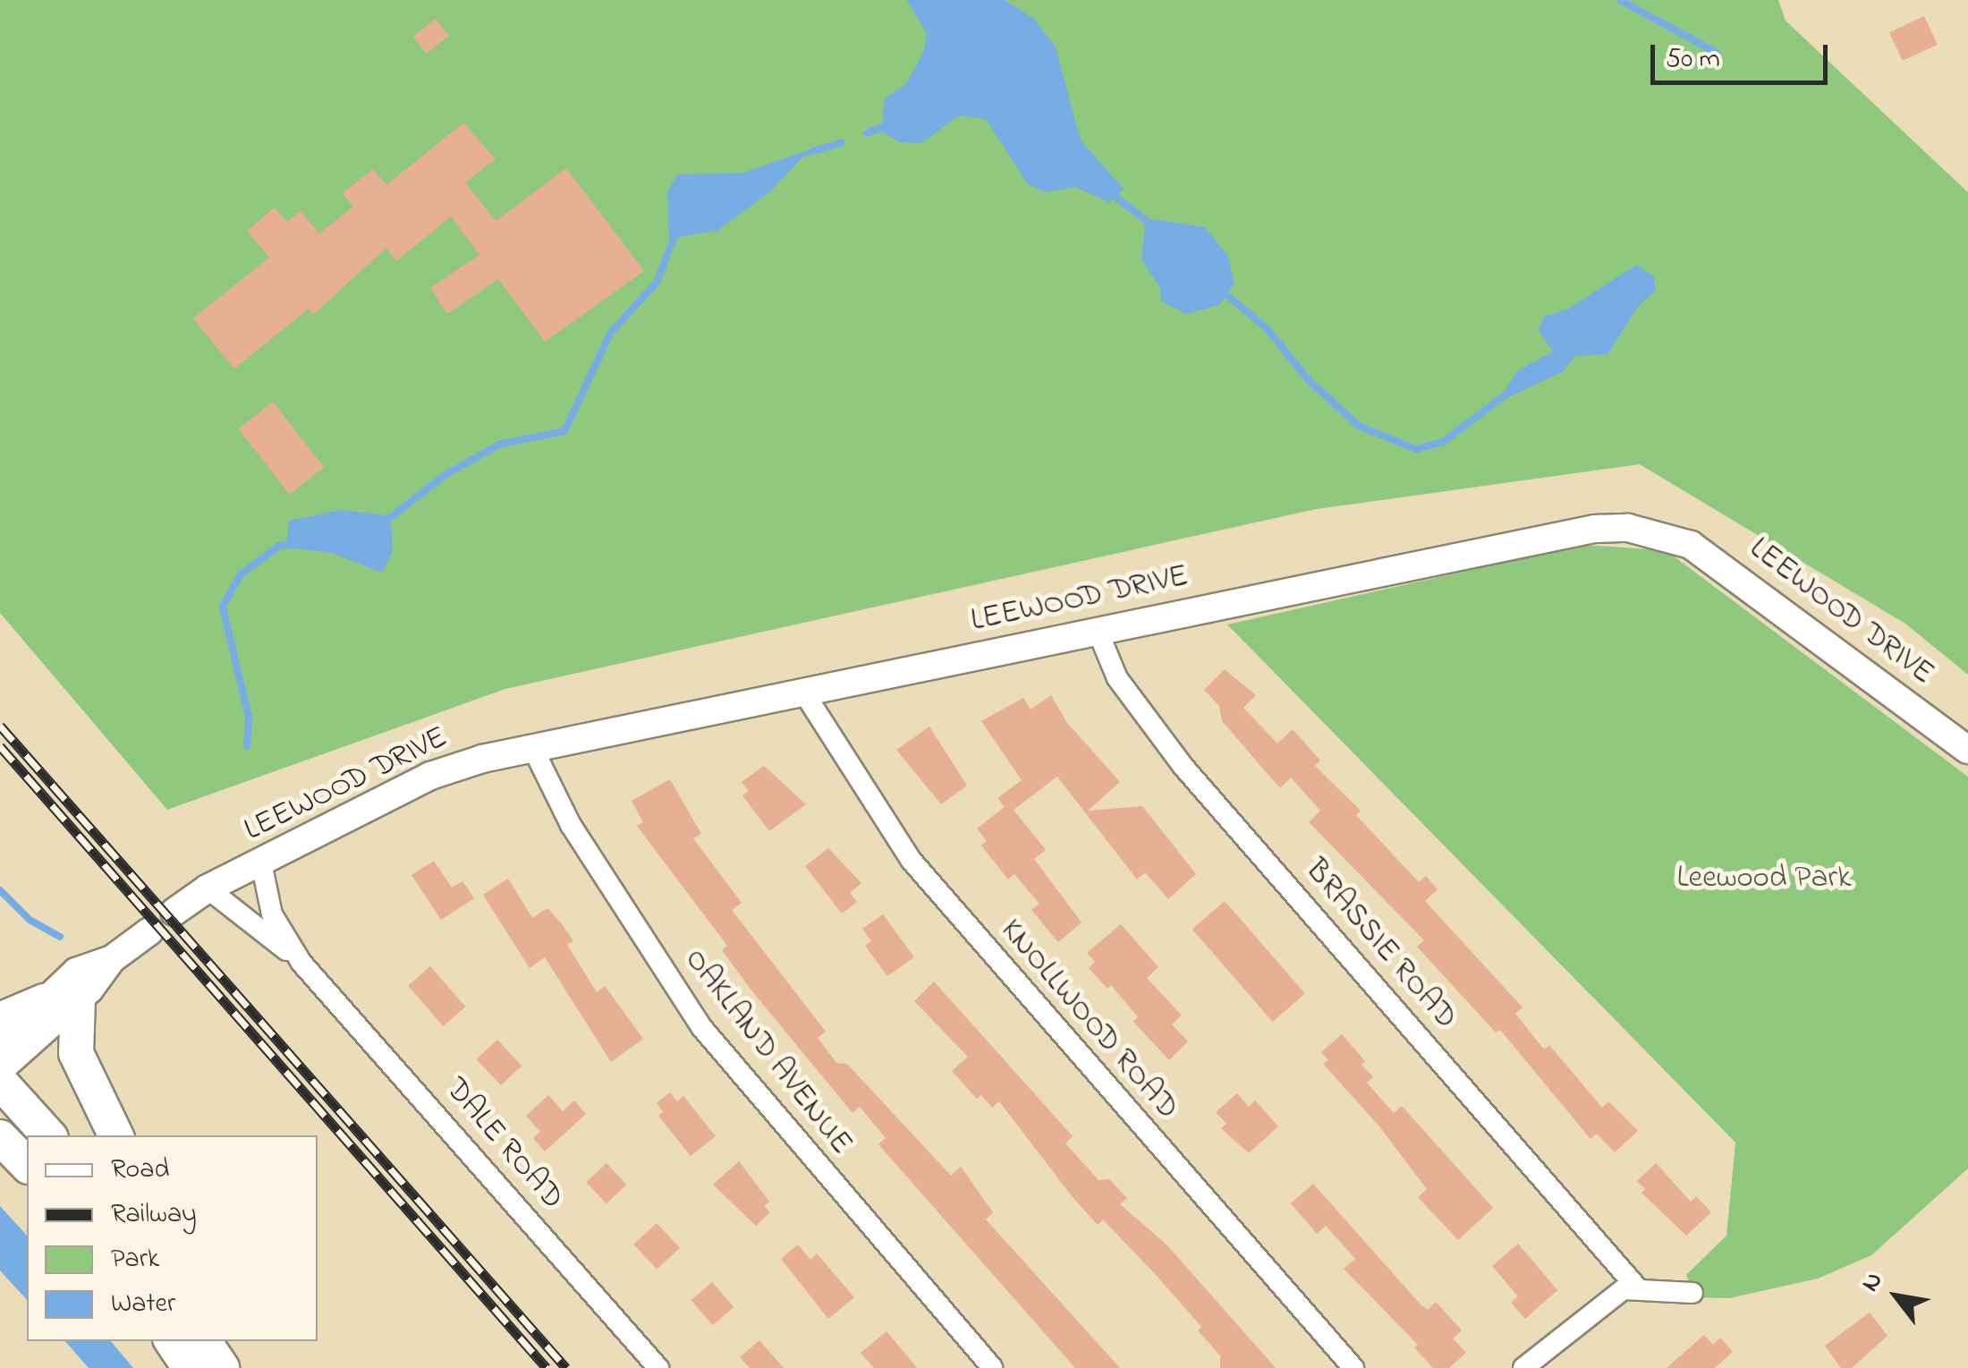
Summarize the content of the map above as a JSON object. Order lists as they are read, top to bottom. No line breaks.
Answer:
{"streets":{"street":["LEEWOOD DRIVE","BRASSIE ROAD","KNOLLWOOD ROAD","OAKLAND AVENUE","DALE ROAD"]},"crossings":[["LEEWOOD DRIVE","BRASSIE ROAD"],["LEEWOOD DRIVE","KNOLLWOOD ROAD"],["LEEWOOD DRIVE","OAKLAND AVENUE"],["LEEWOOD DRIVE","DALE ROAD"]],"parks":["Leewood Park"],"legend":["Road","Railway","Park","Water"],"scale_bar":"50 m","north":"top left"}
